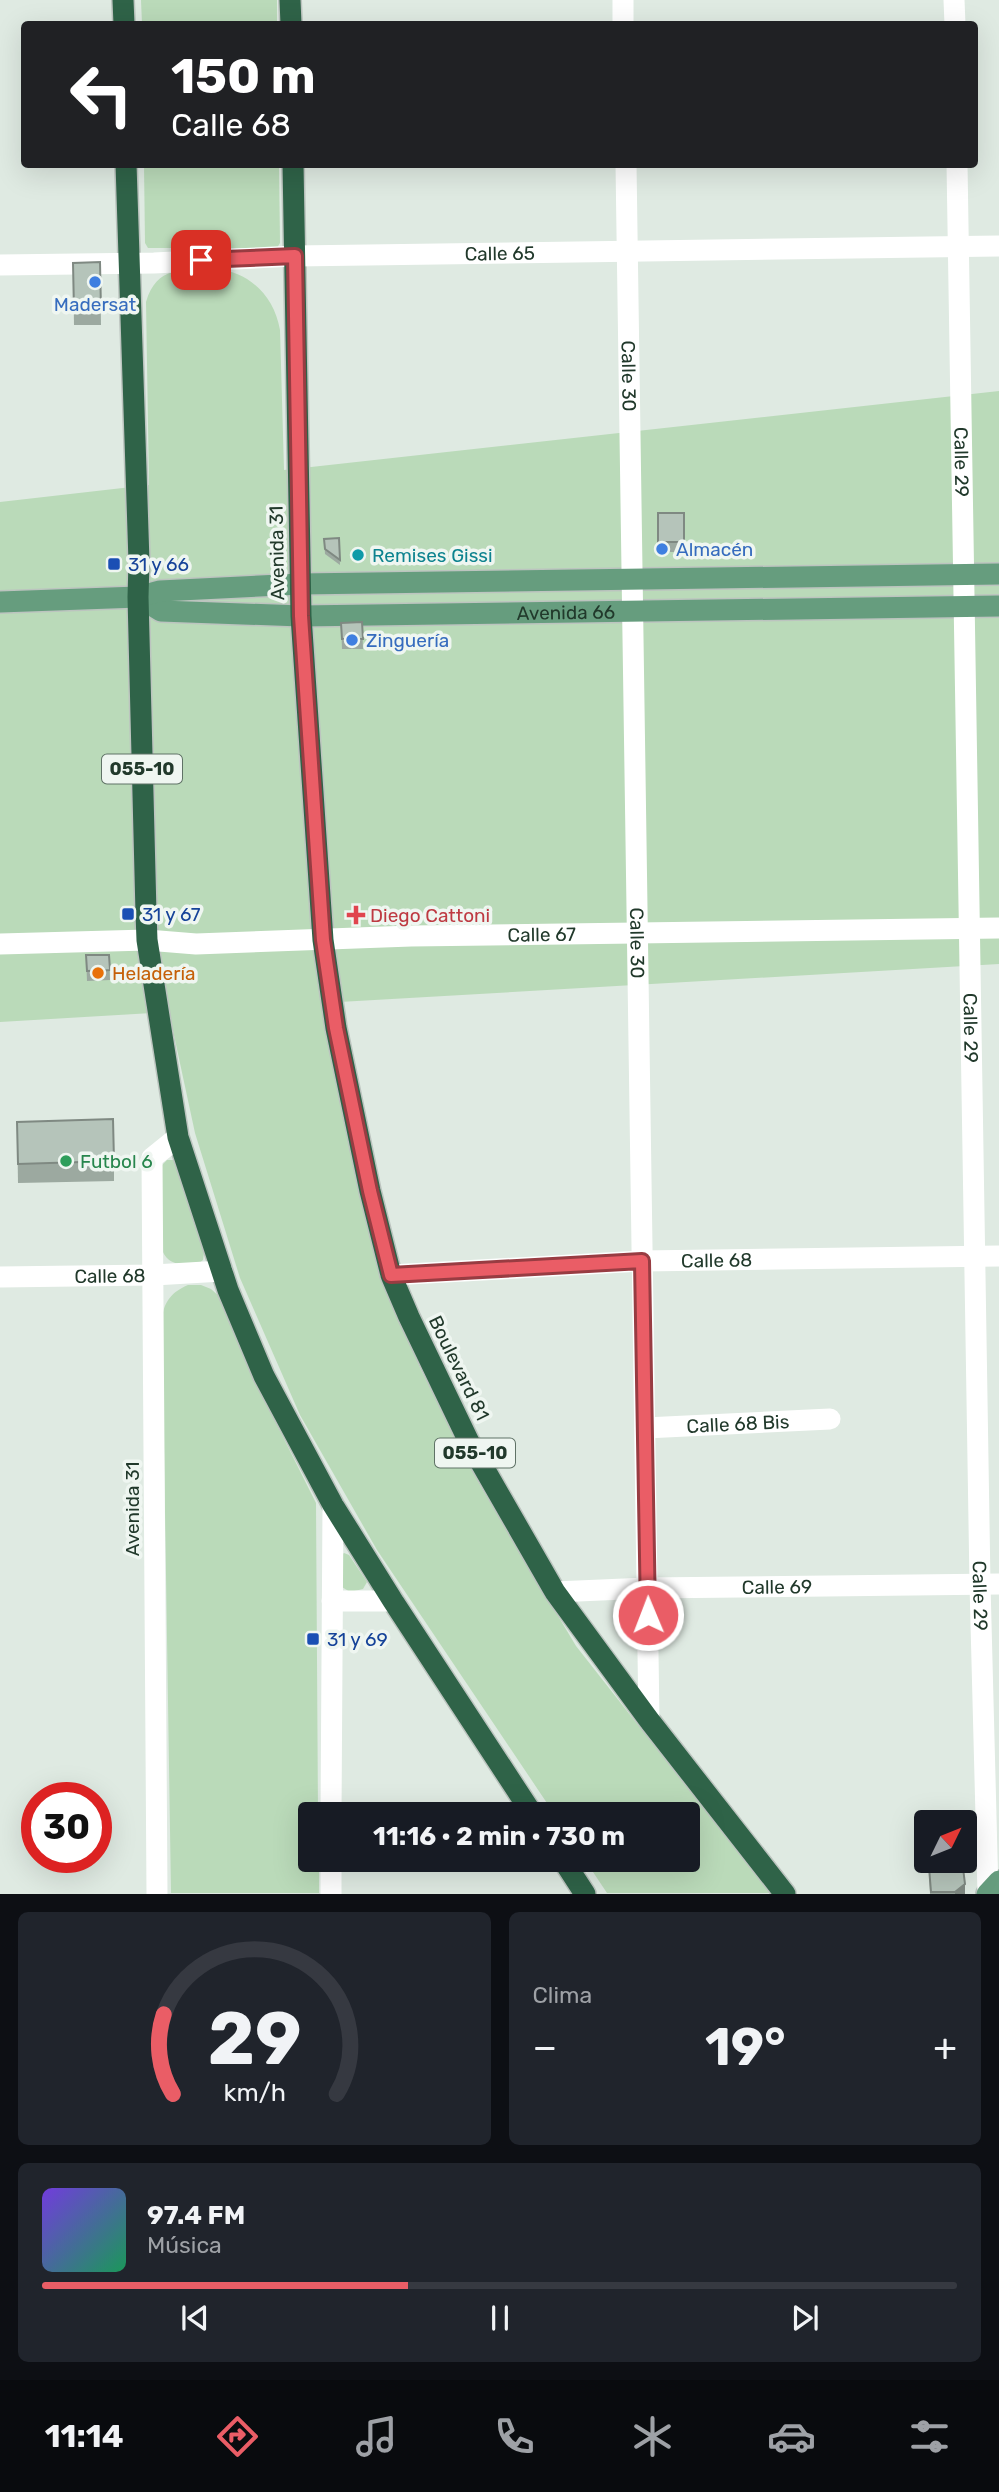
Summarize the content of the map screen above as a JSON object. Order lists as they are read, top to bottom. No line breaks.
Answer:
{"streets":{"highway":["Avenida 31","055-10","Boulevard 81"],"main road":["Avenida 66"],"street":["Calle 65","Calle 30","Calle 29","Calle 67","Calle 68","Calle 68 Bis","Calle 69"]},"crossings":[["Calle 65","Calle 30"],["Calle 65","Calle 29"],["Calle 65","Avenida 31"],["Calle 65","055-10"],["Calle 30","Avenida 66"],["Calle 30","Calle 67"],["Calle 30","Calle 68"],["Calle 30","Boulevard 81"],["Calle 30","Calle 68 Bis"],["Calle 30","Calle 69"],["Calle 29","Avenida 66"],["Calle 29","Calle 67"],["Calle 29","Calle 68"],["Calle 29","Calle 69"],["Avenida 31","Avenida 66"],["Avenida 31","055-10"],["Avenida 31","Calle 67"],["Avenida 31","Calle 68"],["Avenida 31","Boulevard 81"],["Avenida 66","055-10"],["055-10","Calle 67"],["055-10","Calle 68"],["Calle 67","Boulevard 81"],["Calle 68","Boulevard 81"],["Boulevard 81","Calle 69"]],"places":{"other":["Madersat","Almacén","Remises Gissi","Zinguería","Heladería","Futbol 6"],"transit":["31 y 66","31 y 67","31 y 69"],"health":["Diego Cattoni"]},"north":"top right","page":{"turn":["150 m","Calle 68"],"limit":"30","trip":"11:16 · 2 min · 730 m","tile":"Clima","heat":["−","19°","+"],"song":["97.4 FM","Música"],"tabs":"11:14","gauge":["29","km/h"]}}
